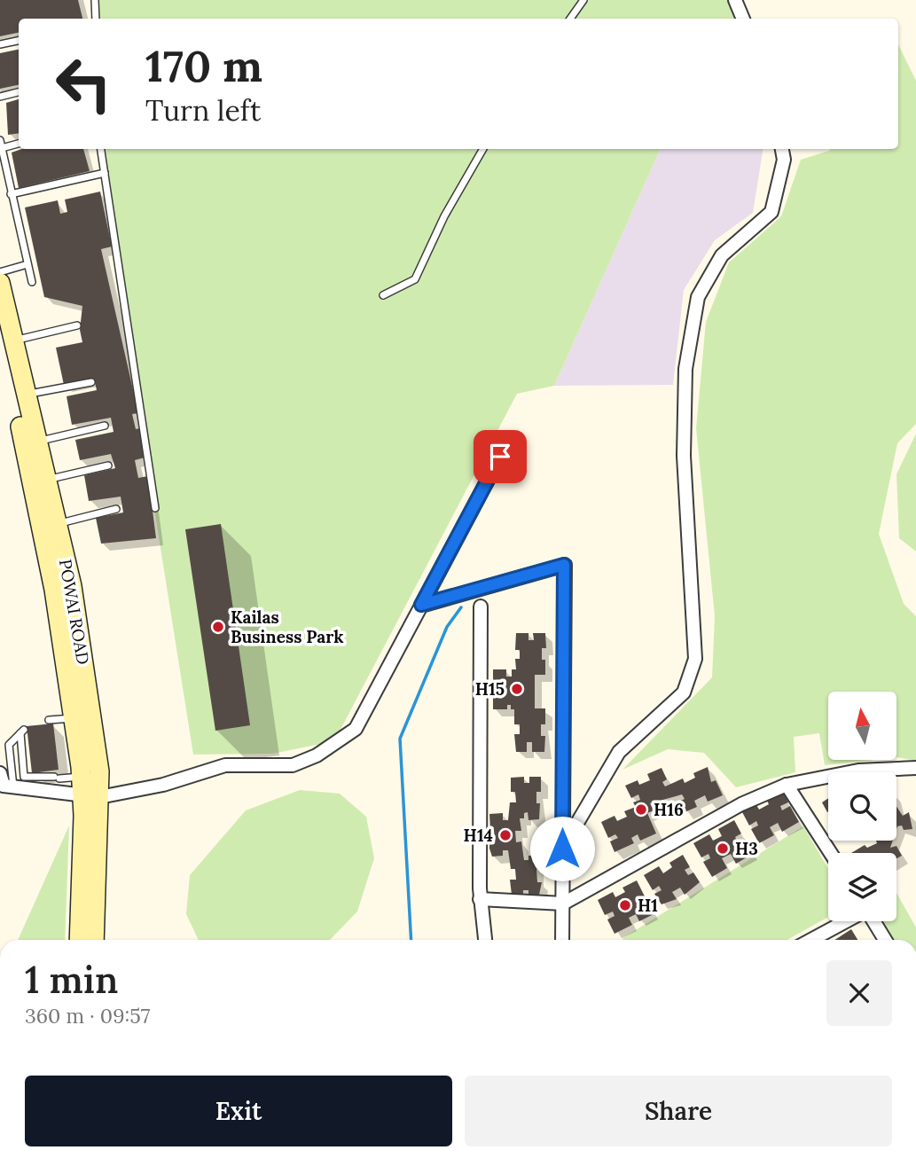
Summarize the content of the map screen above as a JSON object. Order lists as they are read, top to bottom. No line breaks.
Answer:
{"streets":{"main road":["POWAI ROAD"]},"places":["Kailas Business Park","H15","H16","H14","H3","H1"],"north":"top","page":{"turn":["170 m","Turn left"],"heading":["1 min","360 m · 09:57"],"buttons":["Exit","Share"]}}
